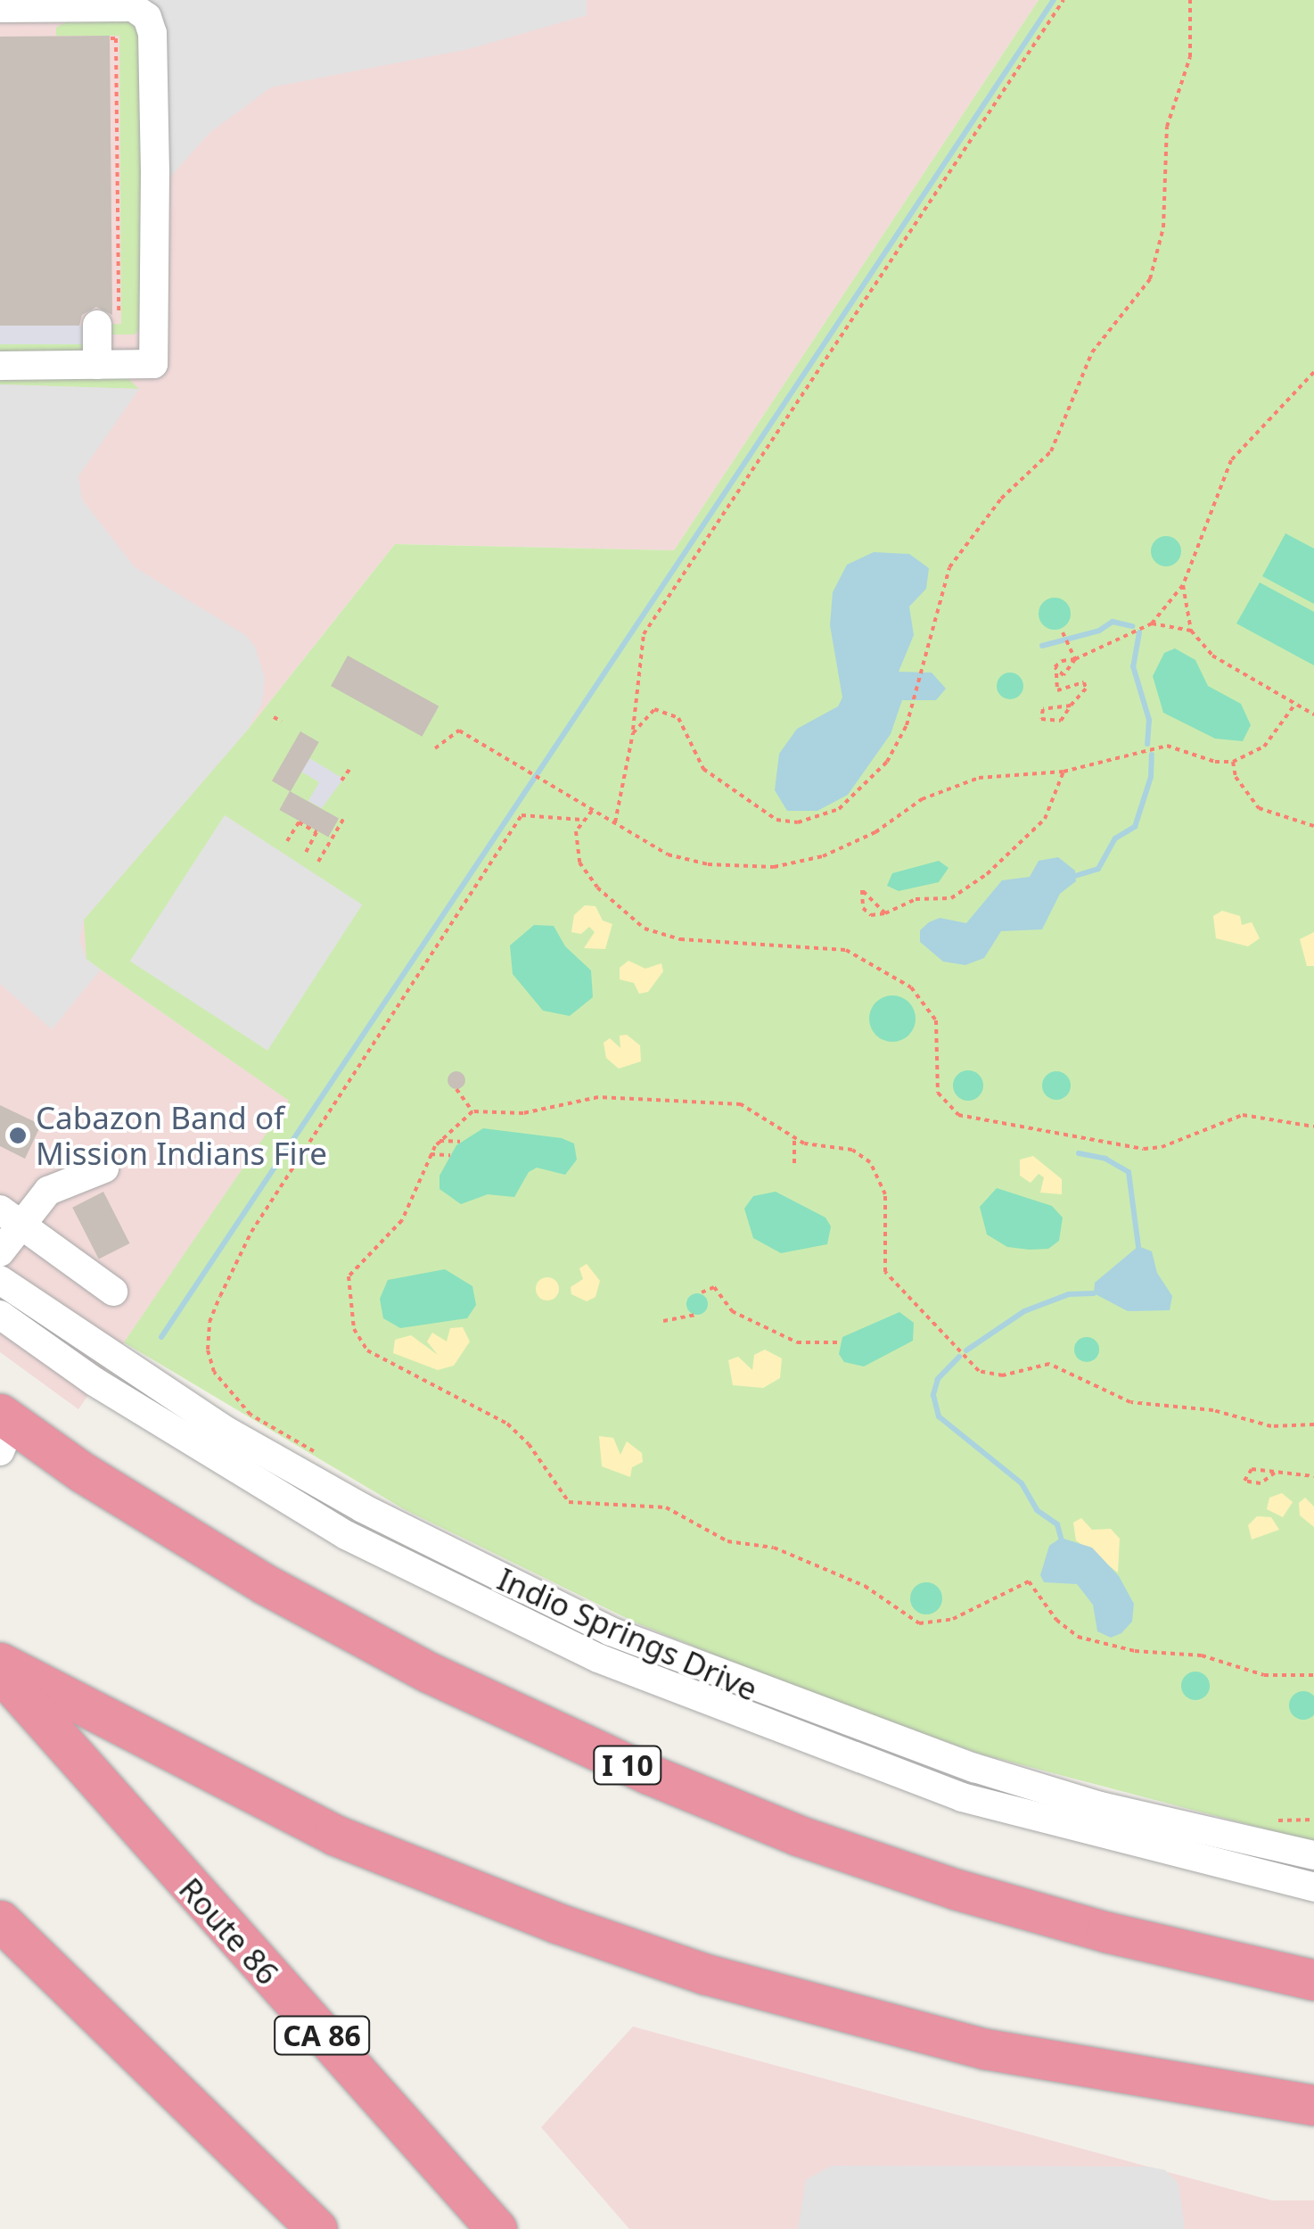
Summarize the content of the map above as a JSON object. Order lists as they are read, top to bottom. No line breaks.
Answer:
{"streets":{"highway":["I 10","Route 86","CA 86"],"lane":["Indio Springs Drive"]},"places":["Cabazon Band of Mission Indians Fire"]}
